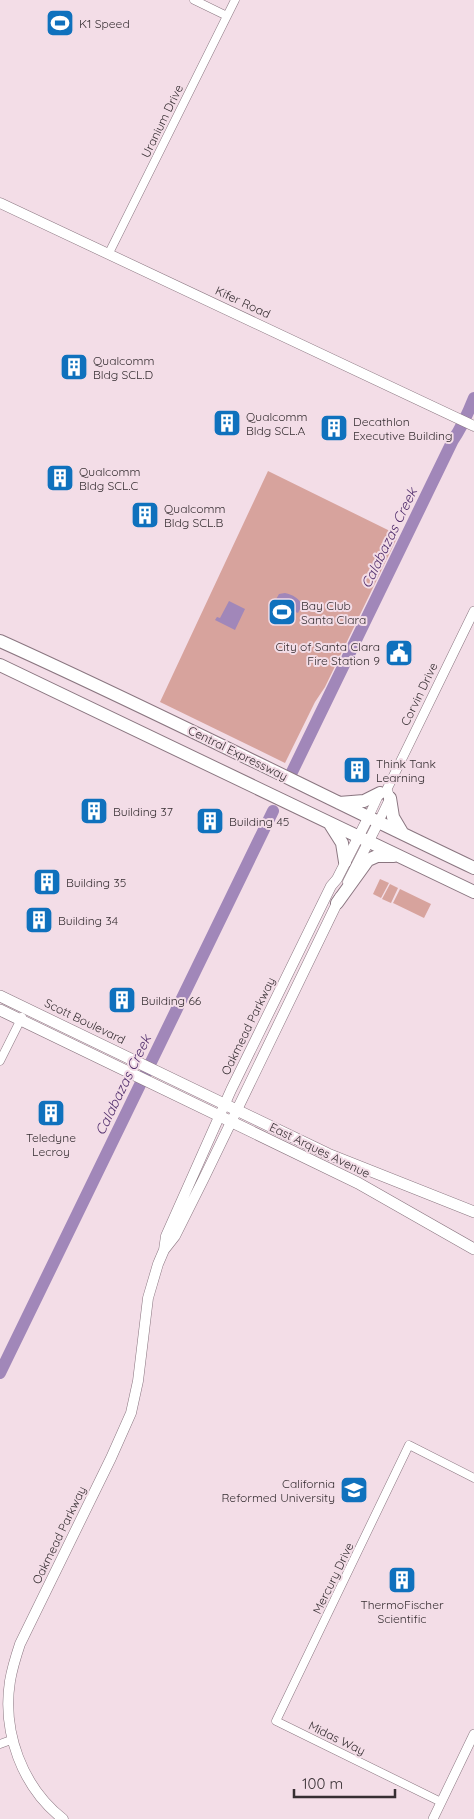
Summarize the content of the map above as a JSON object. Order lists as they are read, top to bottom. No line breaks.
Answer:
{"streets":{"highway":["Central Expressway"],"main road":["Kifer Road","Scott Boulevard","Oakmead Parkway","East Arques Avenue"],"street":["Uranium Drive","Corvin Drive","Mercury Drive","Midas Way"]},"crossings":[["Uranium Drive","Kifer Road"],["Corvin Drive","Central Expressway"],["Corvin Drive","Oakmead Parkway"],["Central Expressway","Oakmead Parkway"],["Scott Boulevard","East Arques Avenue"],["Oakmead Parkway","East Arques Avenue"],["Mercury Drive","Midas Way"]],"water":["Calabazas Creek"],"places":{"sports":["K1 Speed","Bay Club Santa Clara"],"building":["Qualcomm Bldg SCL.D","Qualcomm Bldg SCL.A","Decathlon Executive Building","Qualcomm Bldg SCL.C","Qualcomm Bldg SCL.B","Think Tank Learning","Building 37","Building 45","Building 35","Building 34","Building 66","Teledyne Lecroy","ThermoFischer Scientific"],"public building":["City of Santa Clara Fire Station 9"],"school or university":["California Reformed University"]},"scale_bar":"100 m"}
